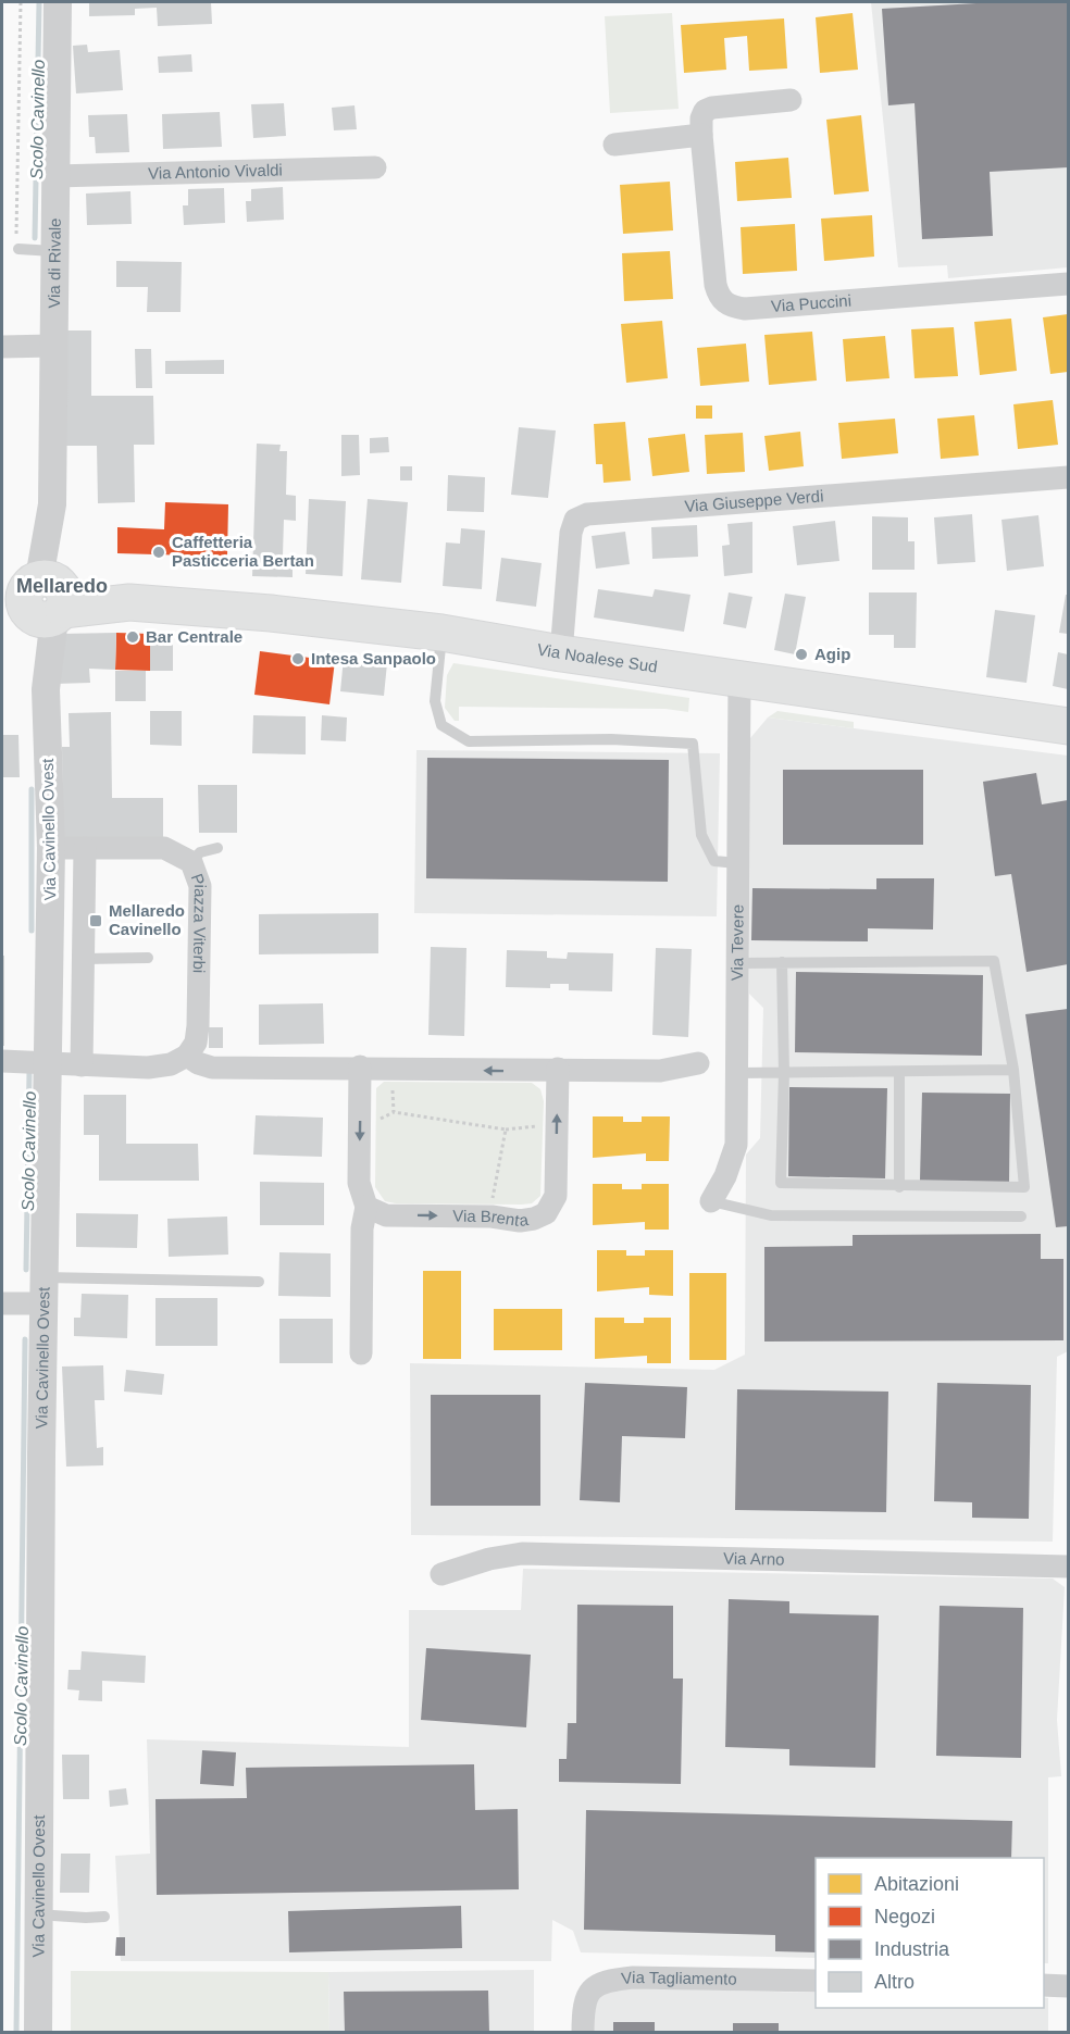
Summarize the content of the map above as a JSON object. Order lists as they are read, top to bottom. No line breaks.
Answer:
{"streets":{"main road":["Via Noalese Sud"],"street":["Via Antonio Vivaldi","Via di Rivale","Via Puccini","Via Giuseppe Verdi","Via Cavinello Ovest","Piazza Viterbi","Via Tevere","Via Brenta","Via Arno","Via Tagliamento"]},"crossings":[["Via Antonio Vivaldi","Via di Rivale"],["Via di Rivale","Via Noalese Sud"],["Via di Rivale","Via Cavinello Ovest"],["Via Giuseppe Verdi","Via Noalese Sud"],["Via Noalese Sud","Via Cavinello Ovest"],["Via Noalese Sud","Via Tevere"],["Via Cavinello Ovest","Piazza Viterbi"]],"districts":["Mellaredo"],"water":["Scolo Cavinello"],"places":{"other":["Caffetteria Pasticceria Bertan","Bar Centrale","Agip","Intesa Sanpaolo"],"transit":["Mellaredo Cavinello"]},"legend":["Abitazioni","Negozi","Industria","Altro"]}
